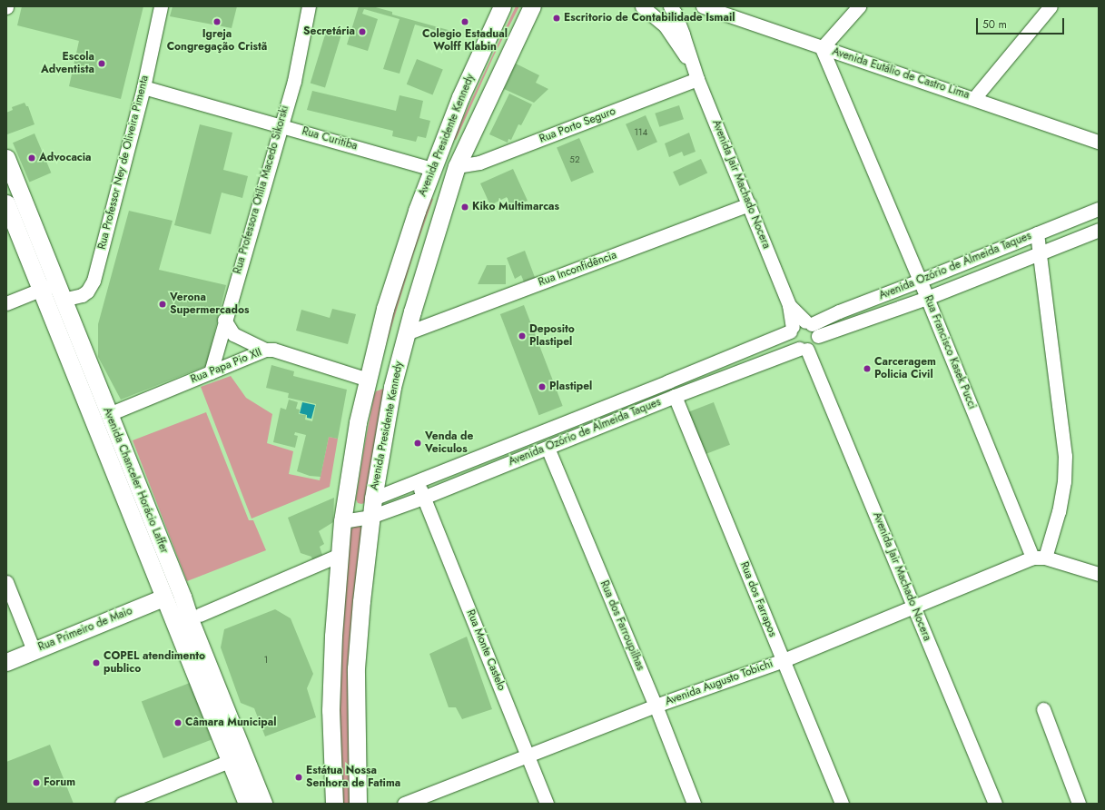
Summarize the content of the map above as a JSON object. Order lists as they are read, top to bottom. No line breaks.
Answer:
{"streets":{"main road":["Avenida Presidente Kennedy","Avenida Chanceler Horácio Laffer","Rua Primeiro de Maio"],"street":["Avenida Eutálio de Castro Lima","Rua Porto Seguro","Rua Curitiba","Rua Professor Ney de Oliveira Pimenta","Avenida Jair Machado Nocera","Rua Professora Otília Macedo Sikorski","Avenida Ozório de Almeida Taques","Rua Inconfidência","Rua Francisco Kasek Pucci","Rua Papa Pio XII","Rua dos Farrapos","Rua dos Farroupilhas","Rua Monte Castelo","Avenida Augusto Tobichi"]},"crossings":[["Avenida Eutálio de Castro Lima","Rua Francisco Kasek Pucci"],["Rua Porto Seguro","Avenida Presidente Kennedy"],["Rua Porto Seguro","Avenida Jair Machado Nocera"],["Avenida Presidente Kennedy","Rua Curitiba"],["Avenida Presidente Kennedy","Avenida Ozório de Almeida Taques"],["Avenida Presidente Kennedy","Rua Inconfidência"],["Avenida Presidente Kennedy","Rua Papa Pio XII"],["Rua Curitiba","Rua Professor Ney de Oliveira Pimenta"],["Rua Curitiba","Rua Professora Otília Macedo Sikorski"],["Rua Professor Ney de Oliveira Pimenta","Avenida Chanceler Horácio Laffer"],["Avenida Jair Machado Nocera","Avenida Ozório de Almeida Taques"],["Avenida Jair Machado Nocera","Rua Inconfidência"],["Avenida Jair Machado Nocera","Avenida Augusto Tobichi"],["Rua Professora Otília Macedo Sikorski","Rua Papa Pio XII"],["Avenida Ozório de Almeida Taques","Rua Francisco Kasek Pucci"],["Avenida Ozório de Almeida Taques","Rua dos Farrapos"],["Avenida Ozório de Almeida Taques","Rua dos Farroupilhas"],["Avenida Ozório de Almeida Taques","Rua Monte Castelo"],["Rua Francisco Kasek Pucci","Avenida Augusto Tobichi"],["Rua Papa Pio XII","Avenida Chanceler Horácio Laffer"],["Avenida Chanceler Horácio Laffer","Rua Primeiro de Maio"],["Rua dos Farrapos","Avenida Augusto Tobichi"],["Rua dos Farroupilhas","Avenida Augusto Tobichi"],["Rua Monte Castelo","Avenida Augusto Tobichi"]],"places":["Escritorio de Contabilidade Ismail","Igreja Congregação Cristã","Colegio Estadual Wolff Klabin","Secretária","Escola Adventista","Advocacia","Kiko Multimarcas","Verona Supermercados","Deposito Plastipel","Carceragem Policia Civil","Plastipel","Venda de Veiculos","COPEL atendimento publico","Câmara Municipal","Estátua Nossa Senhora de Fatima","Forum"],"house_numbers":["114","52","1"],"scale_bar":"50 m"}
